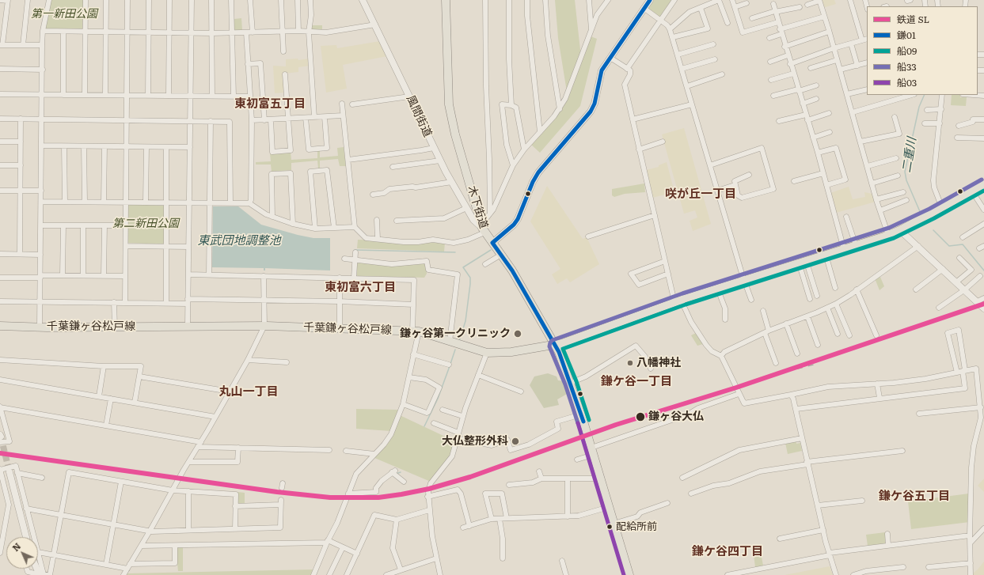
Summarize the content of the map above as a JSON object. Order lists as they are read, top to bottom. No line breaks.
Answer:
{"streets":{"main road":["木下街道","千葉鎌ヶ谷松戸線"],"street":["風間街道"]},"crossings":[["風間街道","木下街道"],["木下街道","千葉鎌ヶ谷松戸線"]],"districts":["東初富五丁目","咲が丘一丁目","東初富六丁目","鎌ケ谷一丁目","丸山一丁目","鎌ケ谷五丁目","鎌ケ谷四丁目"],"water":["二重川","東武団地調整池"],"parks":["第一新田公園","第二新田公園"],"places":["鎌ヶ谷第一クリニック","八幡神社","鎌ヶ谷大仏","大仏整形外科","配給所前"],"lines":["transit line 鎌01","transit line 船33","transit line 船09","rail line SL","transit line 船03"],"legend":["鉄道 SL","鎌01","船09","船33","船03"],"north":"top left"}
